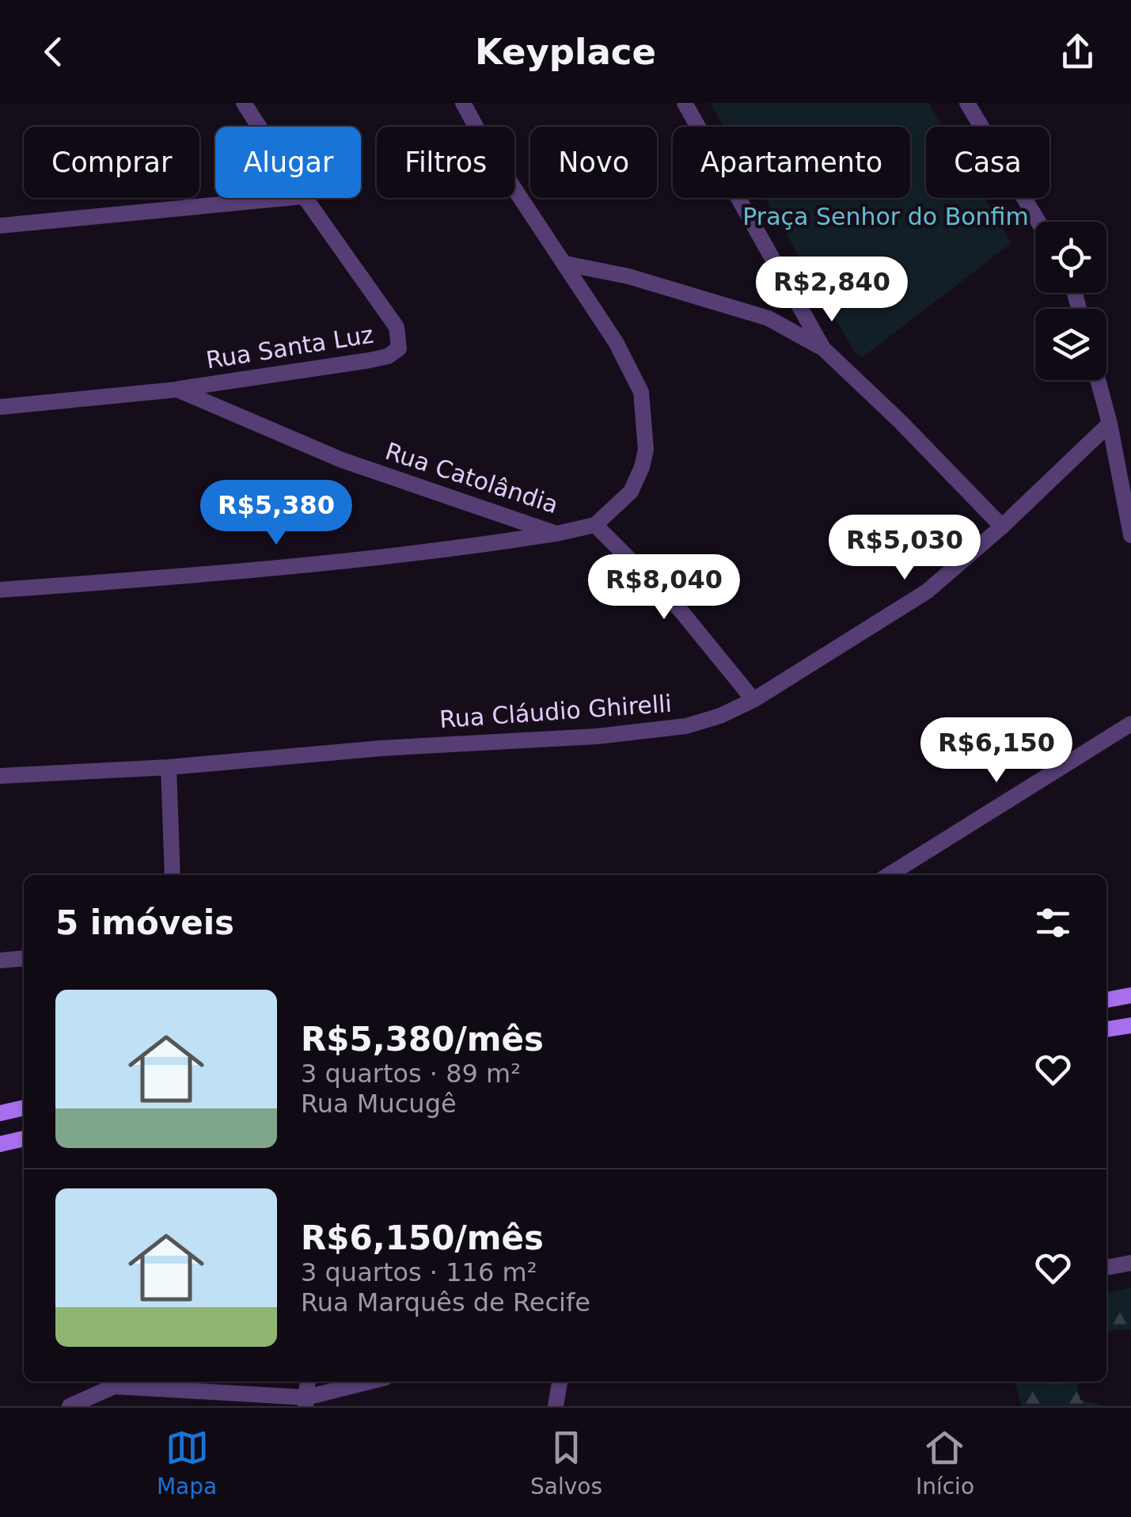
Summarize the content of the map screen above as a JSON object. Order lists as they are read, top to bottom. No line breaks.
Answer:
{"streets":{"street":["Rua Santa Luz","Rua Catolândia","Rua Cláudio Ghirelli"]},"crossings":[["Rua Santa Luz","Rua Catolândia"]],"parks":["Praça Senhor do Bonfim"],"page":{"header":"Keyplace","chip":["Comprar","Alugar","Filtros","Novo","Apartamento","Casa"],"price":["R$2,840","R$5,380","R$5,030","R$8,040","R$6,150"],"heading":"5 imóveis","list":[{"name":"R$5,380/mês","note":"3 quartos · 89 m² · Rua Mucugê"},{"name":"R$6,150/mês","note":"3 quartos · 116 m² · Rua Marquês de Recife"}],"tabs":["Mapa","Salvos","Início"]}}
